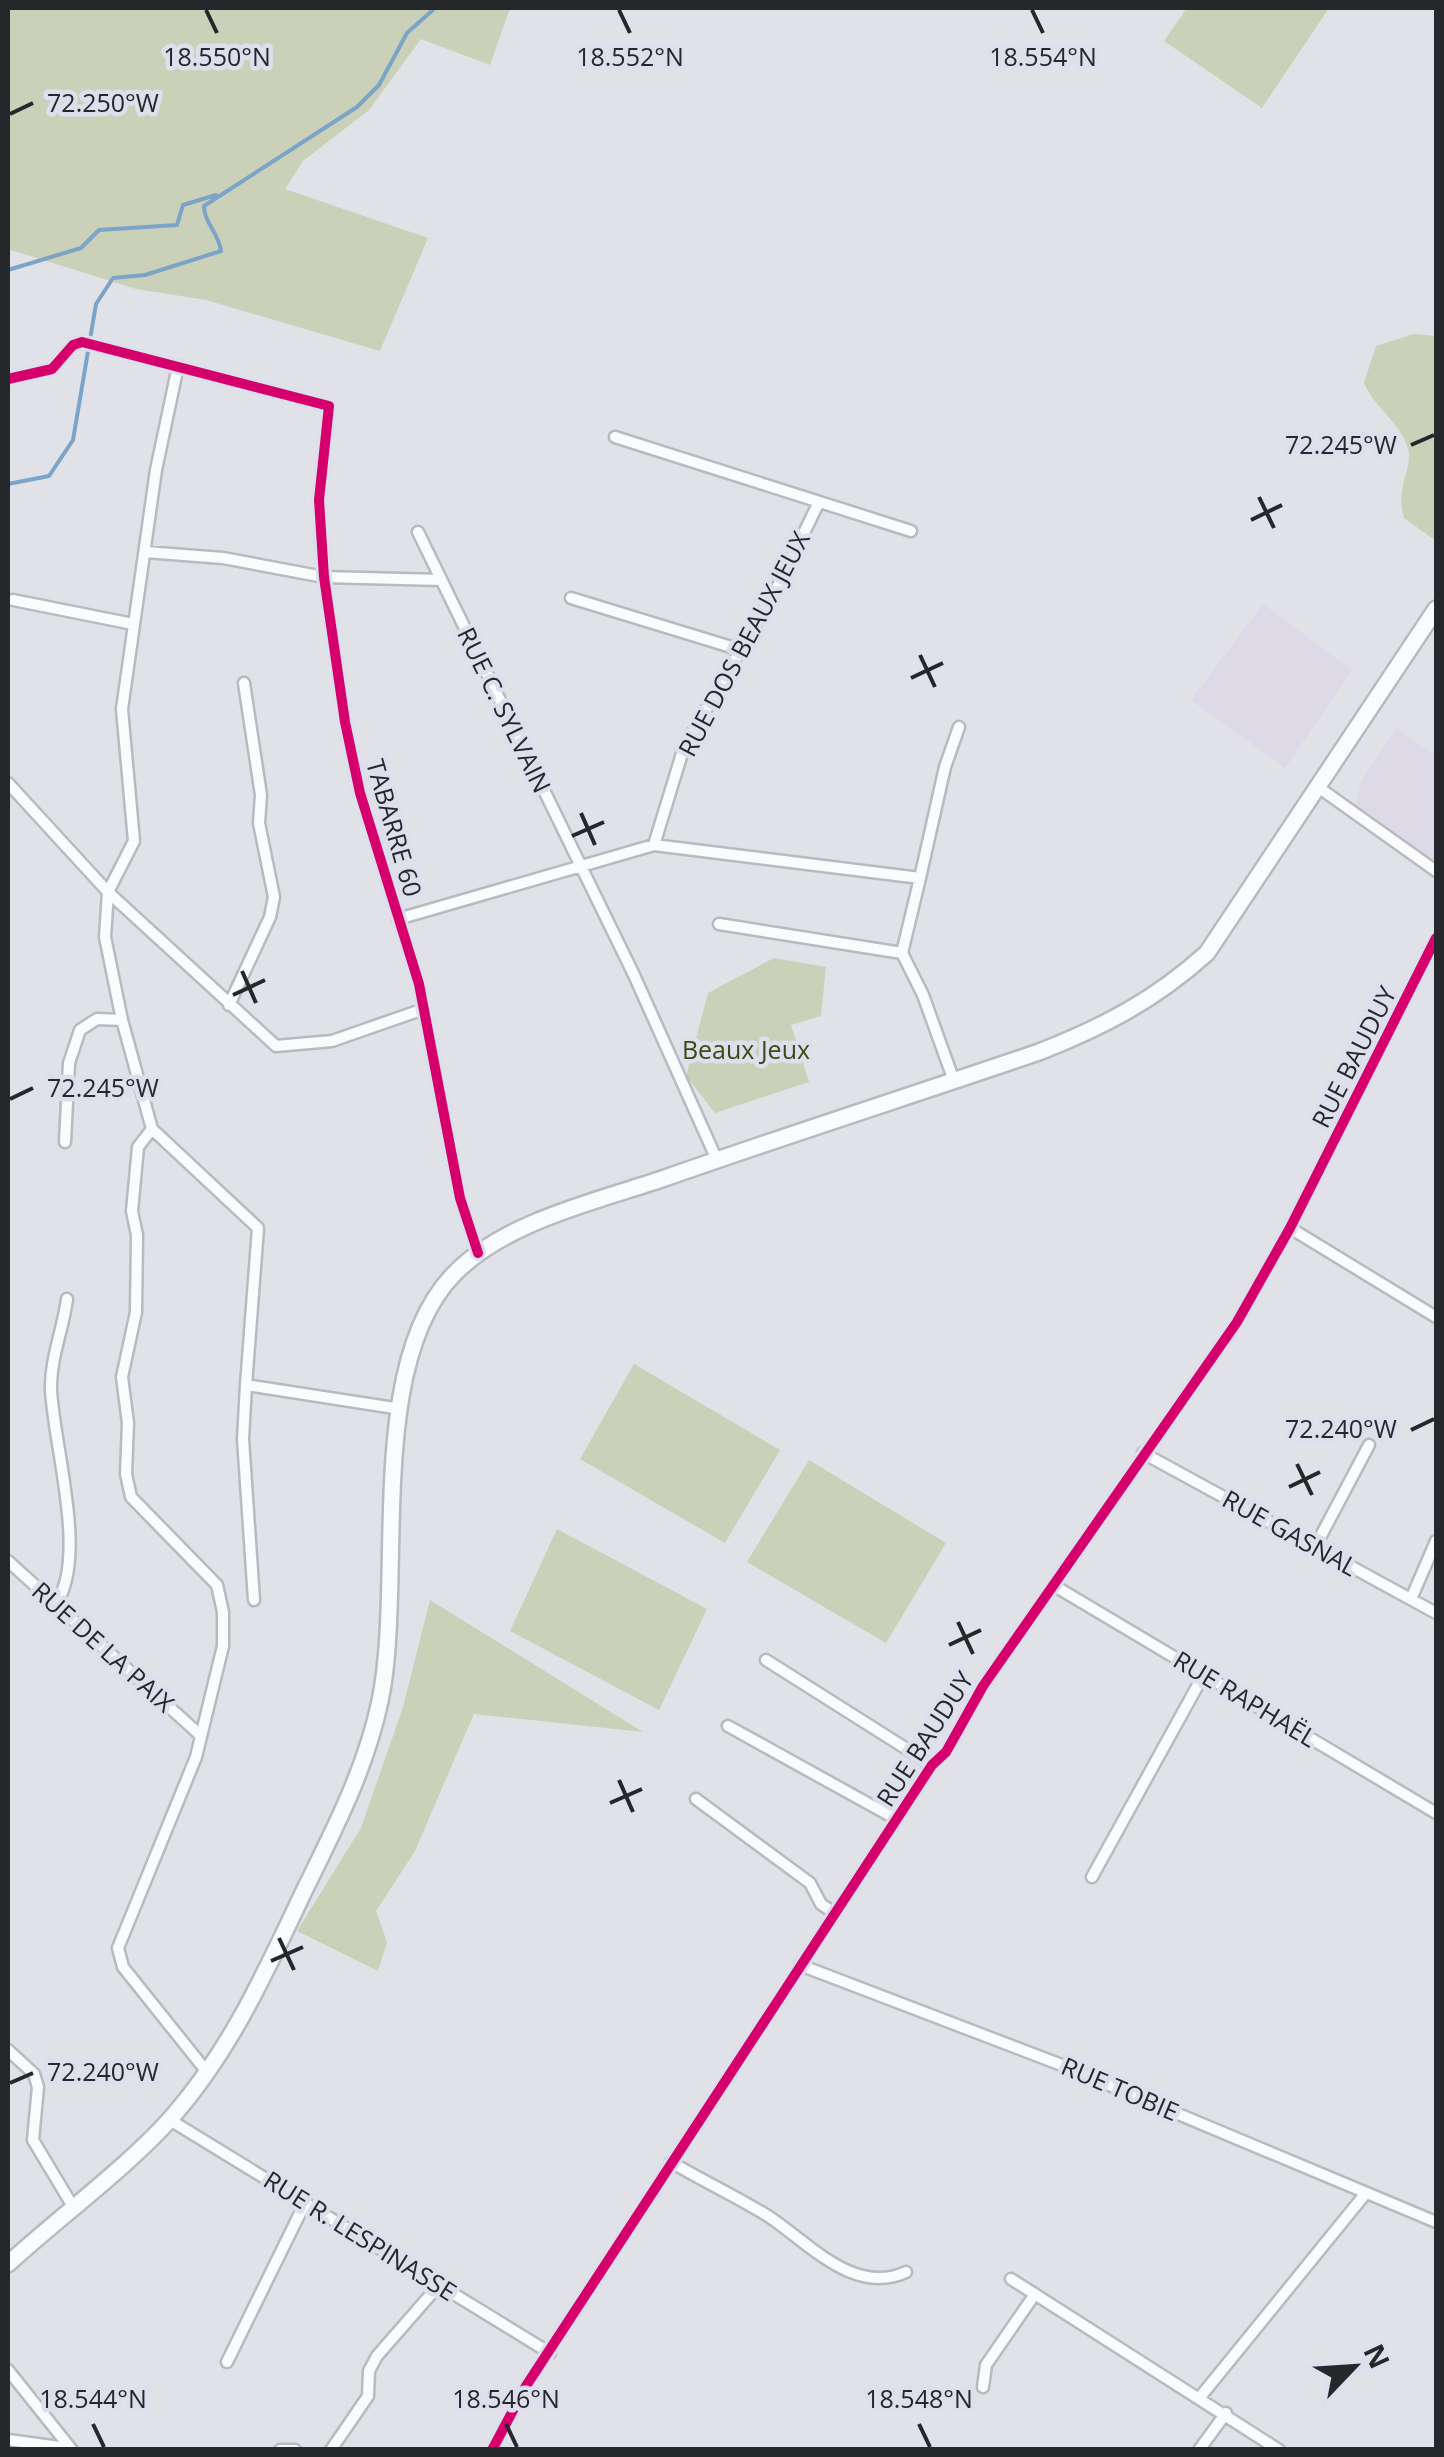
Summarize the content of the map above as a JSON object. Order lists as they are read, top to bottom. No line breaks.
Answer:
{"streets":{"street":["RUE DOS BEAUX JEUX","RUE C. SYLVAIN","TABARRE 60","RUE BAUDUY","RUE GASNAL","RUE DE LA PAIX","RUE RAPHAËL","RUE TOBIE","RUE R. LESPINASSE"]},"crossings":[["RUE DOS BEAUX JEUX","TABARRE 60"],["RUE C. SYLVAIN","TABARRE 60"],["RUE BAUDUY","RUE GASNAL"],["RUE BAUDUY","RUE RAPHAËL"],["RUE BAUDUY","RUE TOBIE"],["RUE BAUDUY","RUE R. LESPINASSE"]],"parks":["Beaux Jeux"],"north":"top right","coordinates":["18.550°N","18.552°N","18.554°N","72.250°W","72.245°W","72.240°W","18.544°N","18.548°N","18.546°N"]}
